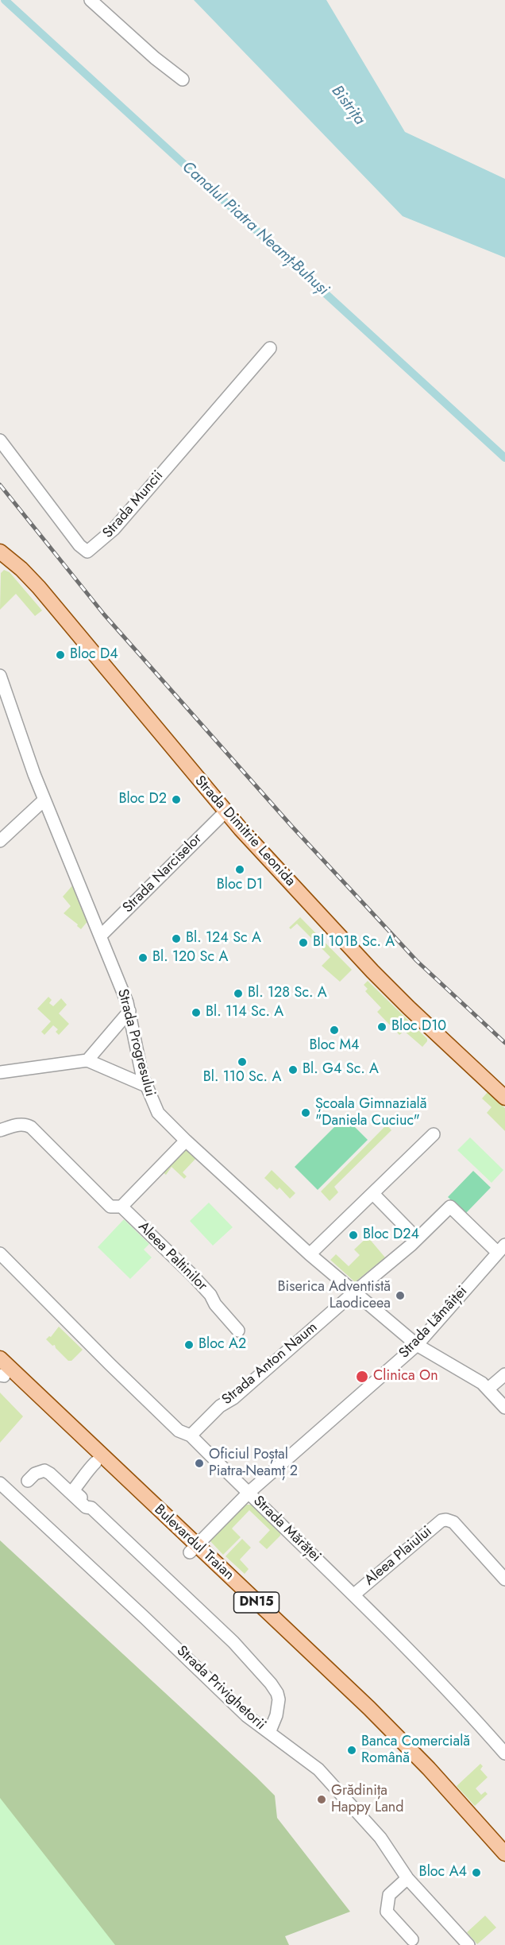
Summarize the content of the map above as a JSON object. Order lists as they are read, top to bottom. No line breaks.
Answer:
{"streets":{"main road":["Strada Dimitrie Leonida","Bulevardul Traian","DN15"],"street":["Strada Muncii","Strada Narciselor","Strada Progresului","Aleea Paltinilor","Strada Lămâiței","Strada Anton Naum","Strada Mărăței","Aleea Plaiului","Strada Privighetorii"]},"crossings":[["Strada Dimitrie Leonida","Strada Narciselor"],["Strada Narciselor","Strada Progresului"],["Strada Progresului","Strada Lămâiței"],["Strada Progresului","Strada Anton Naum"],["Strada Lămâiței","Strada Anton Naum"],["Strada Lămâiței","Strada Mărăței"],["Strada Lămâiței","Bulevardul Traian"],["Strada Anton Naum","Strada Mărăței"],["Strada Mărăței","Aleea Plaiului"]],"water":["Bistrița","Canalul Piatra Neamț-Buhuși"],"places":["Bloc D4","Bloc D2","Bloc D1","Bl. 124 Sc A","Bl 101B Sc. A","Bl. 120 Sc A","Bl. 128 Sc. A","Bl. 114 Sc. A","Bloc D10","Bloc M4","Bl. 110 Sc. A","Bl. G4 Sc. A","Școala Gimnazială \"Daniela Cuciuc\"","Bloc D24","Biserica Adventistă Laodiceea","Bloc A2","Clinica On","Oficiul Poștal Piatra-Neamț 2","Banca Comercială Română","Grădinița Happy Land","Bloc A4"]}
